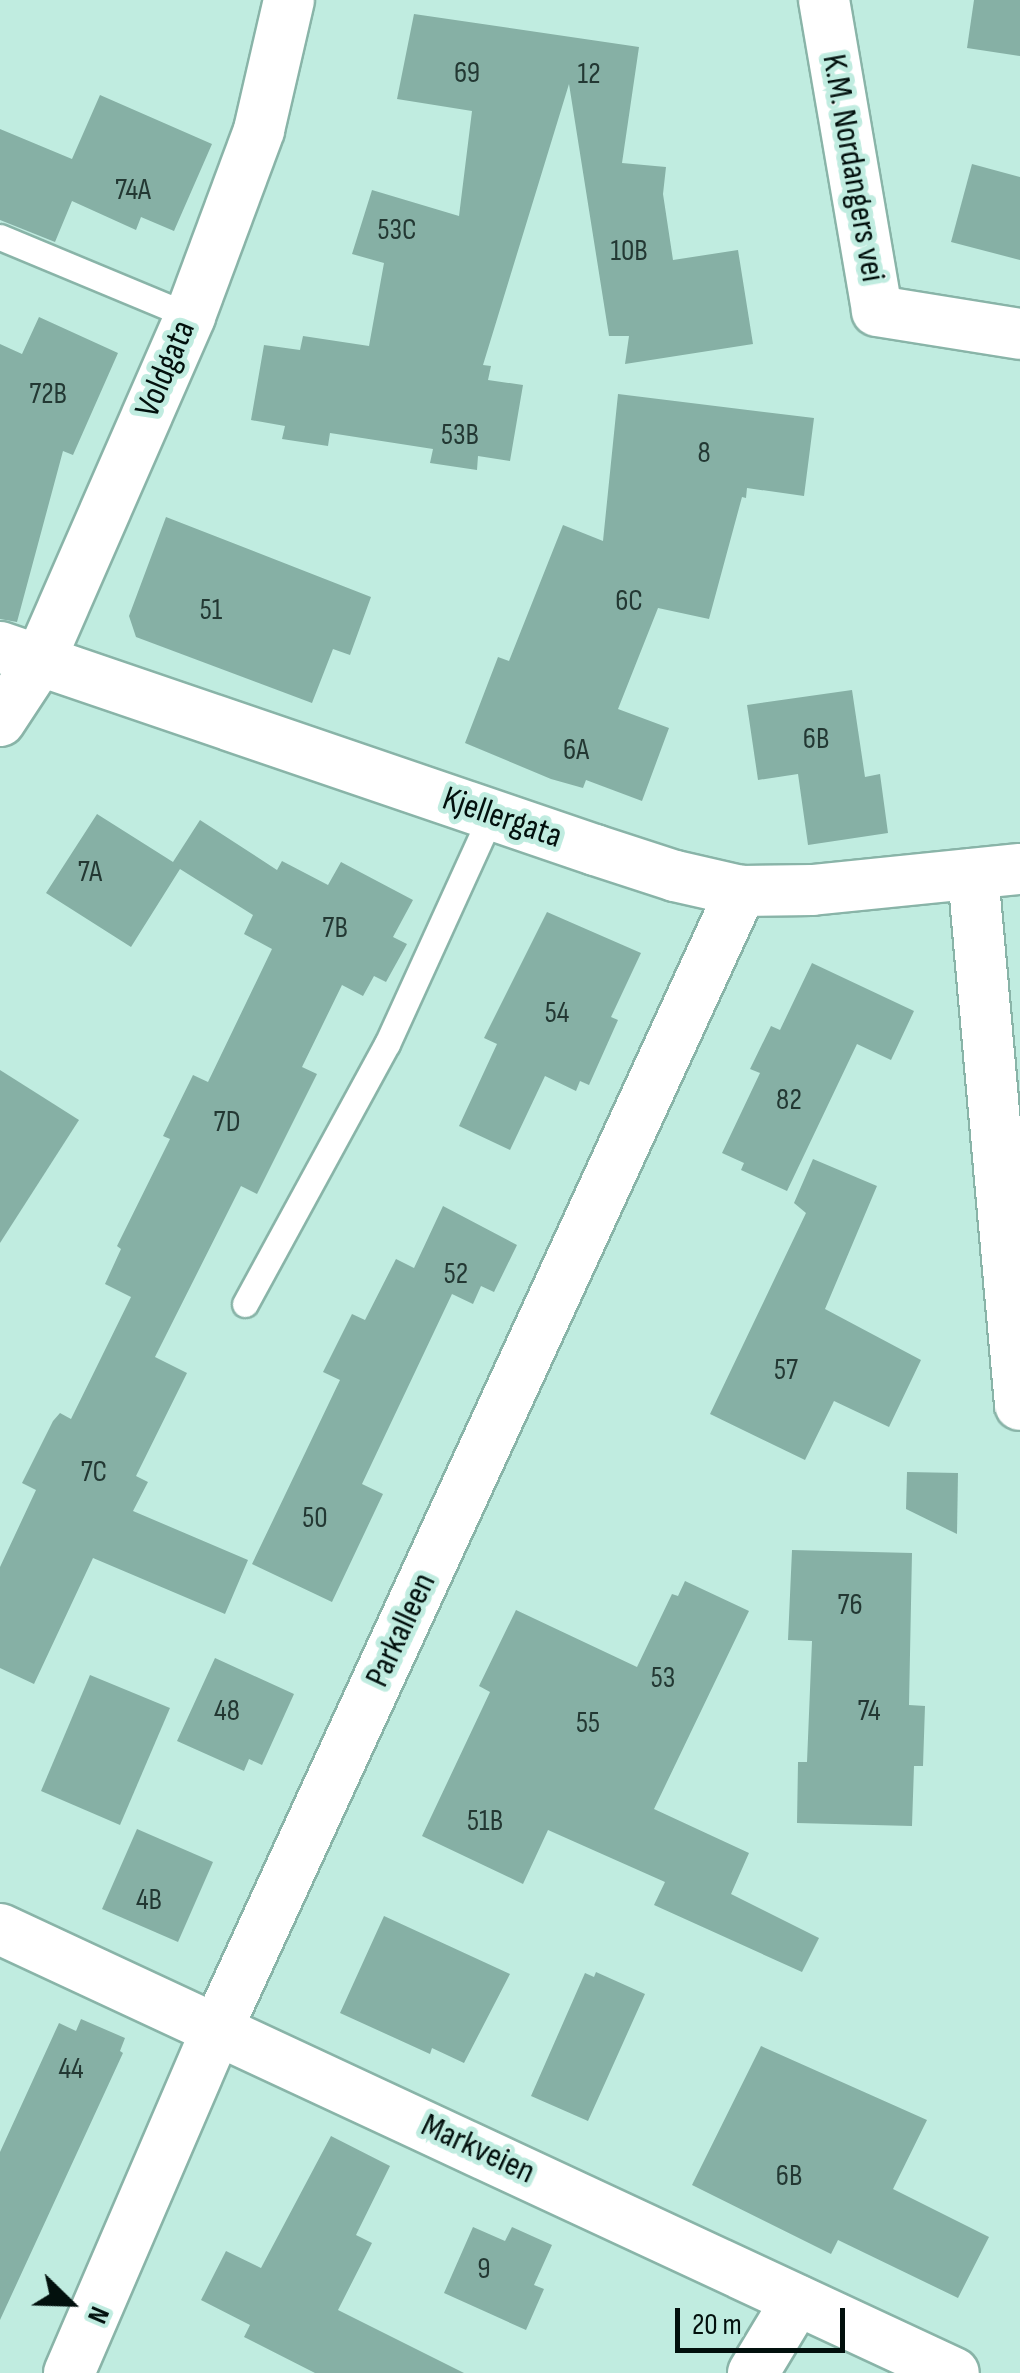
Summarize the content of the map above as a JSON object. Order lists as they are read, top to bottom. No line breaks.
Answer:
{"streets":{"street":["K.M. Nordangers vei","Voldgata","Kjellergata","Parkalleen","Markveien"]},"crossings":[["Voldgata","Kjellergata"],["Kjellergata","Parkalleen"],["Parkalleen","Markveien"]],"house_numbers":["69","12","74A","53C","10B","72B","53B","8","6C","51","6B","6A","7A","7B","54","82","7D","52","57","7C","50","76","53","48","74","55","51B","4B","44","6B","9"],"scale_bar":"20 m","north":"bottom right"}
